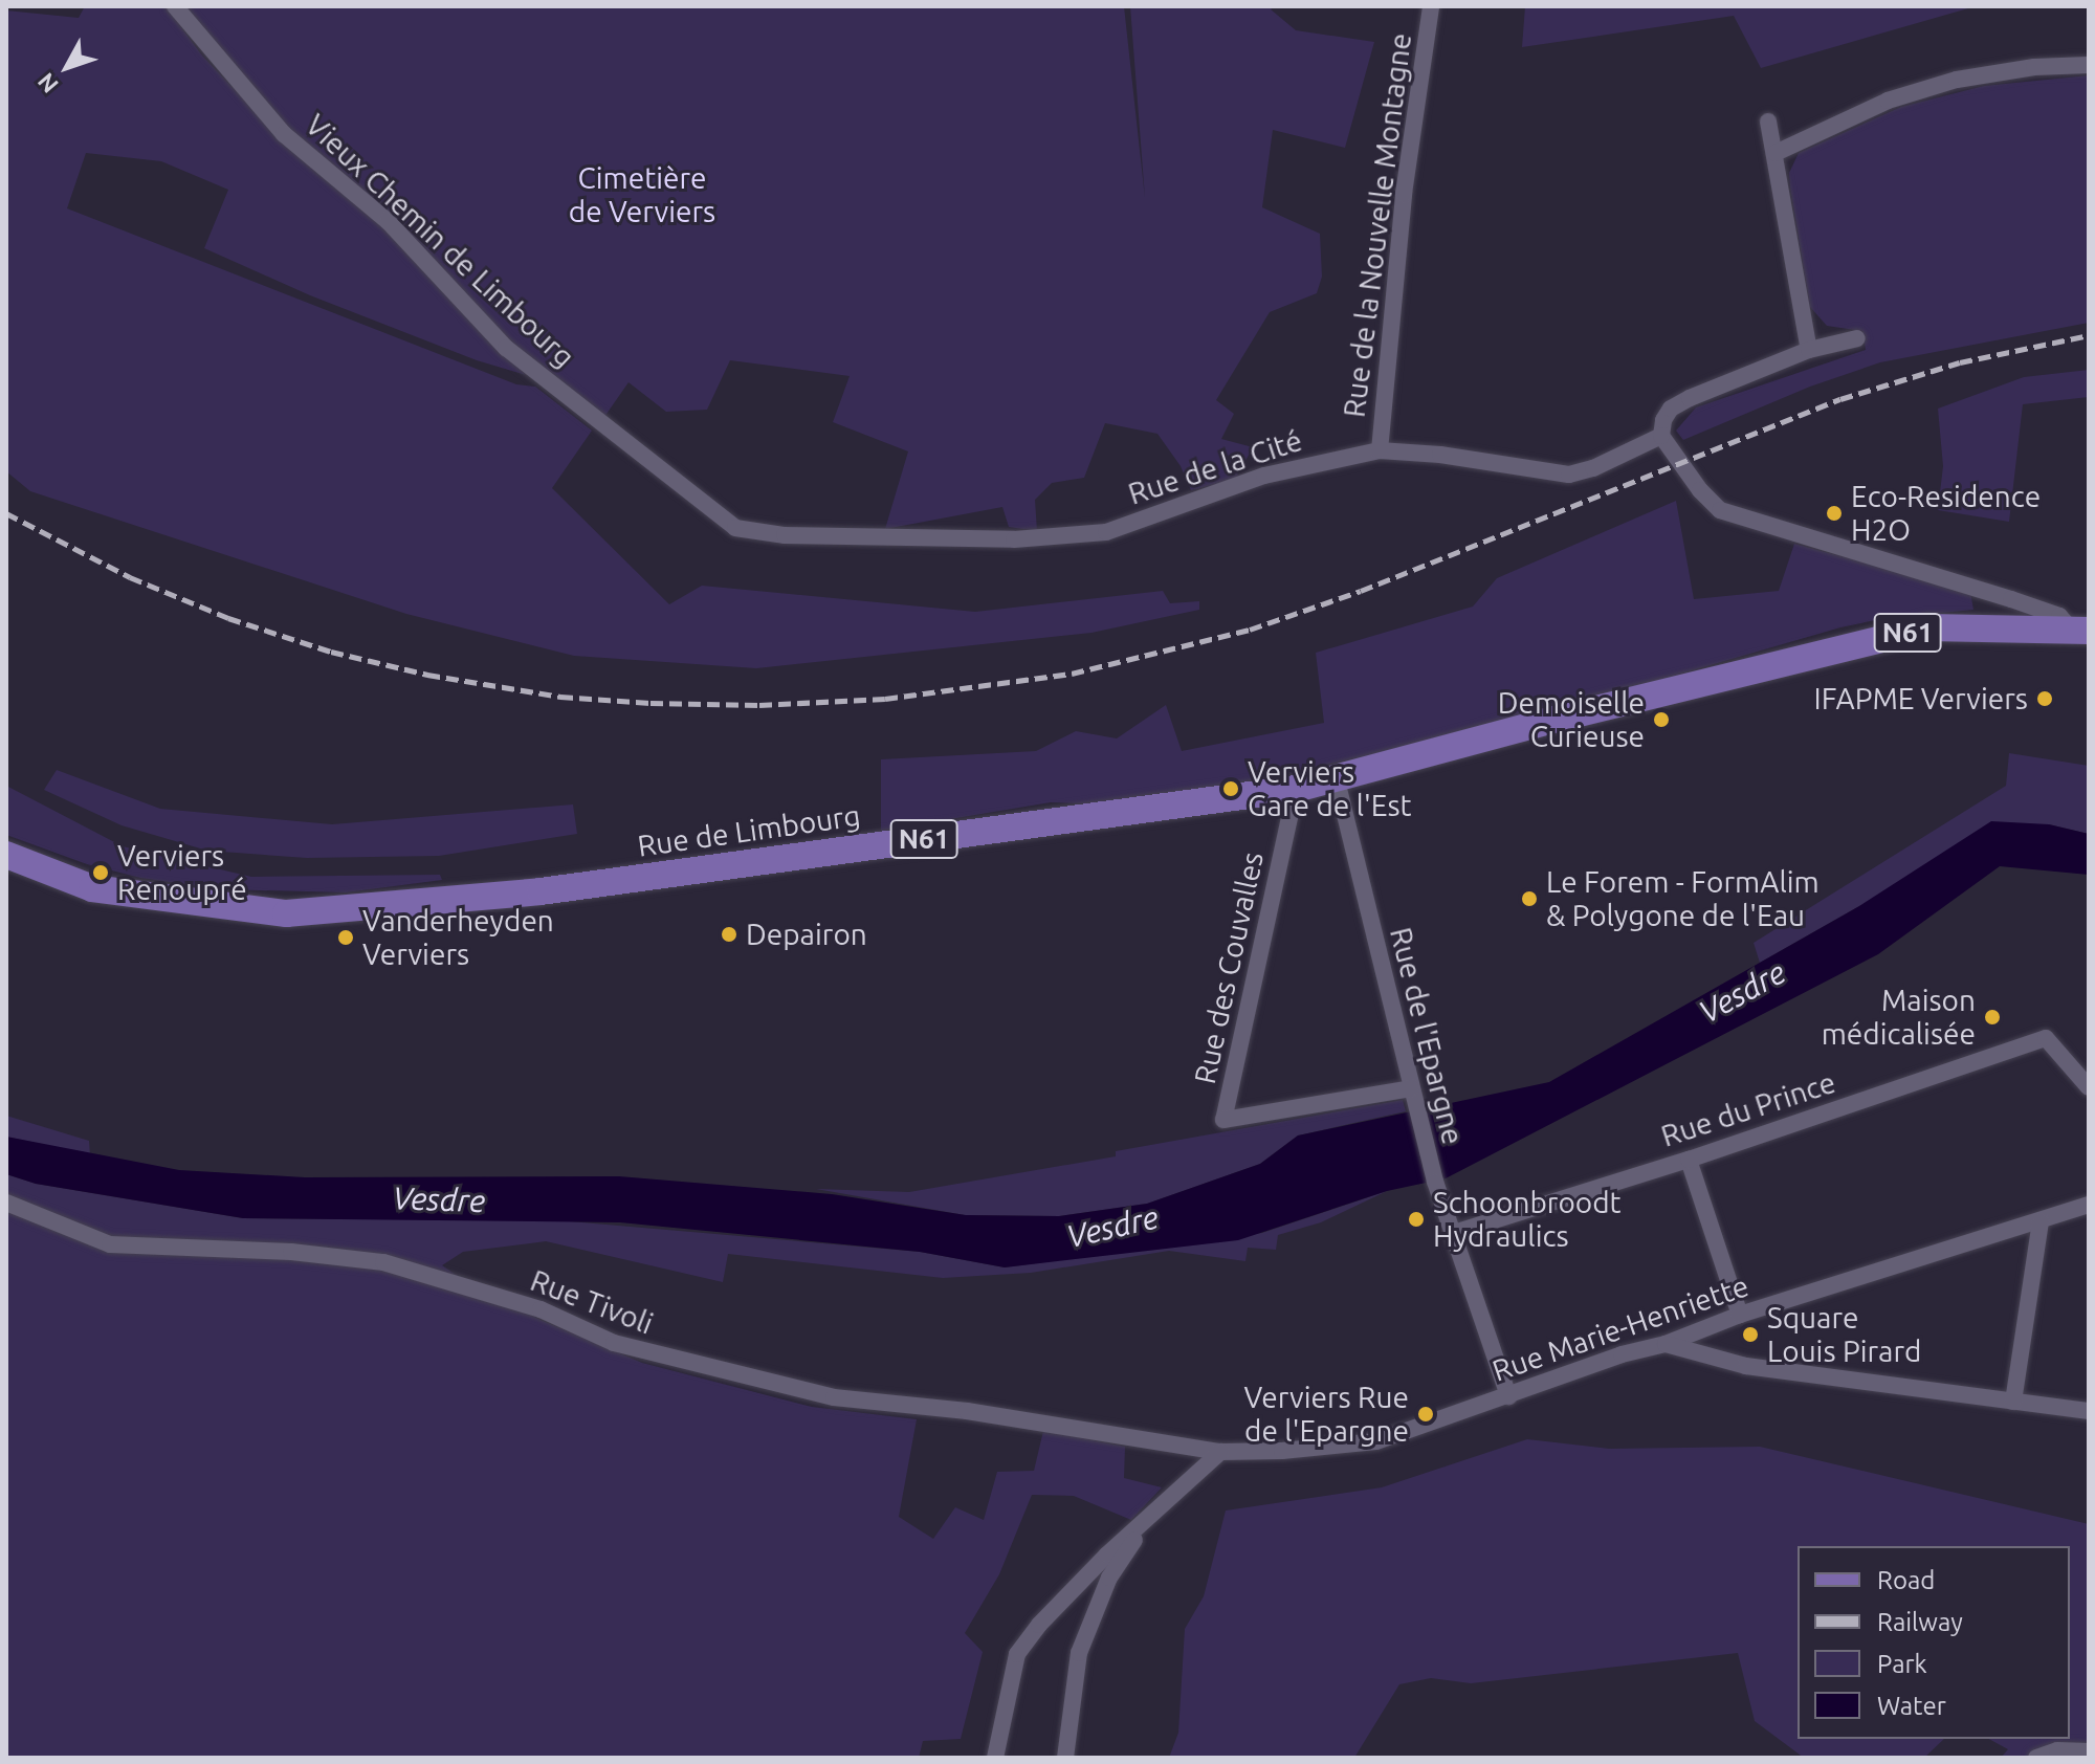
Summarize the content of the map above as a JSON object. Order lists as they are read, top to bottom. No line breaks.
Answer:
{"streets":{"main road":["N61","Rue de Limbourg"],"street":["Rue de la Nouvelle Montagne","Vieux Chemin de Limbourg","Rue de la Cité","Rue des Couvalles","Rue de l'Epargne","Rue du Prince","Rue Tivoli","Rue Marie-Henriette"]},"crossings":[["Rue de la Nouvelle Montagne","Rue de la Cité"],["Vieux Chemin de Limbourg","Rue de la Cité"],["Rue de Limbourg","Rue des Couvalles"],["Rue de Limbourg","Rue de l'Epargne"],["Rue des Couvalles","Rue de l'Epargne"],["Rue de l'Epargne","Rue du Prince"],["Rue de l'Epargne","Rue Marie-Henriette"],["Rue Tivoli","Rue Marie-Henriette"]],"water":["Vesdre"],"parks":["Cimetière de Verviers"],"places":["Eco-Residence H2O","IFAPME Verviers","Demoiselle Curieuse","Verviers Gare de l'Est","Verviers Renoupré","Le Forem - FormAlim & Polygone de l'Eau","Depairon","Vanderheyden Verviers","Maison médicalisée","Schoonbroodt Hydraulics","Square Louis Pirard","Verviers Rue de l'Epargne"],"legend":["Road","Railway","Park","Water"],"north":"bottom left"}
